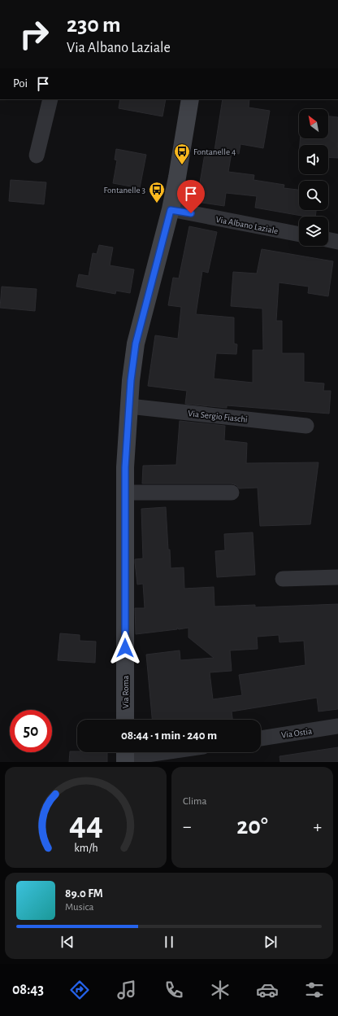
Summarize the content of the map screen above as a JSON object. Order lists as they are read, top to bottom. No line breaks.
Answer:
{"streets":{"main road":["Via Roma"],"street":["Via Albano Laziale","Via Sergio Fiaschi","Via Ostia"]},"crossings":[["Via Albano Laziale","Via Roma"],["Via Sergio Fiaschi","Via Roma"]],"places":{"bus stop":["Fontanelle 4","Fontanelle 3"]},"north":"top left","page":{"turn":["230 m","Via Albano Laziale"],"then":"Poi","limit":"50","trip":"08:44 · 1 min · 240 m","tile":"Clima","heat":["−","20°","+"],"song":["89.0 FM","Musica"],"tabs":"08:43","gauge":["44","km/h"]}}
